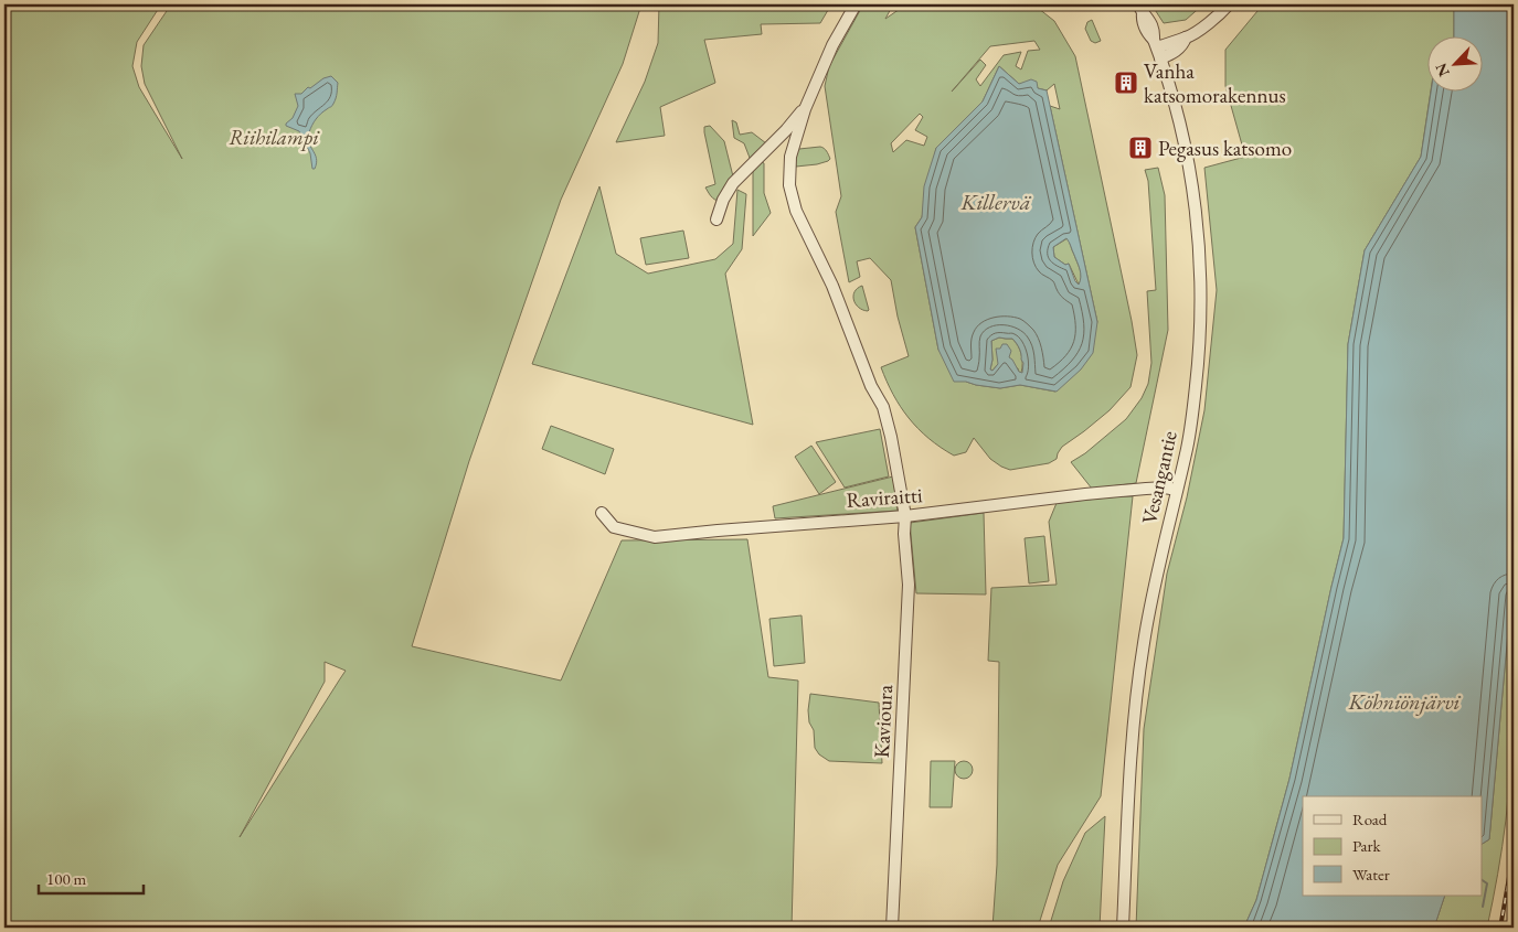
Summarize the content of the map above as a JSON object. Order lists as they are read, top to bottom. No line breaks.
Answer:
{"streets":{"street":["Vesangantie","Raviraitti","Kavioura"]},"crossings":[["Vesangantie","Raviraitti"],["Raviraitti","Kavioura"]],"water":["Killervä","Köhniönjärvi"],"parks":["Riihilampi"],"places":{"building":["Vanha katsomorakennus","Pegasus katsomo"]},"legend":["Road","Park","Water"],"scale_bar":"100 m","north":"bottom left"}
